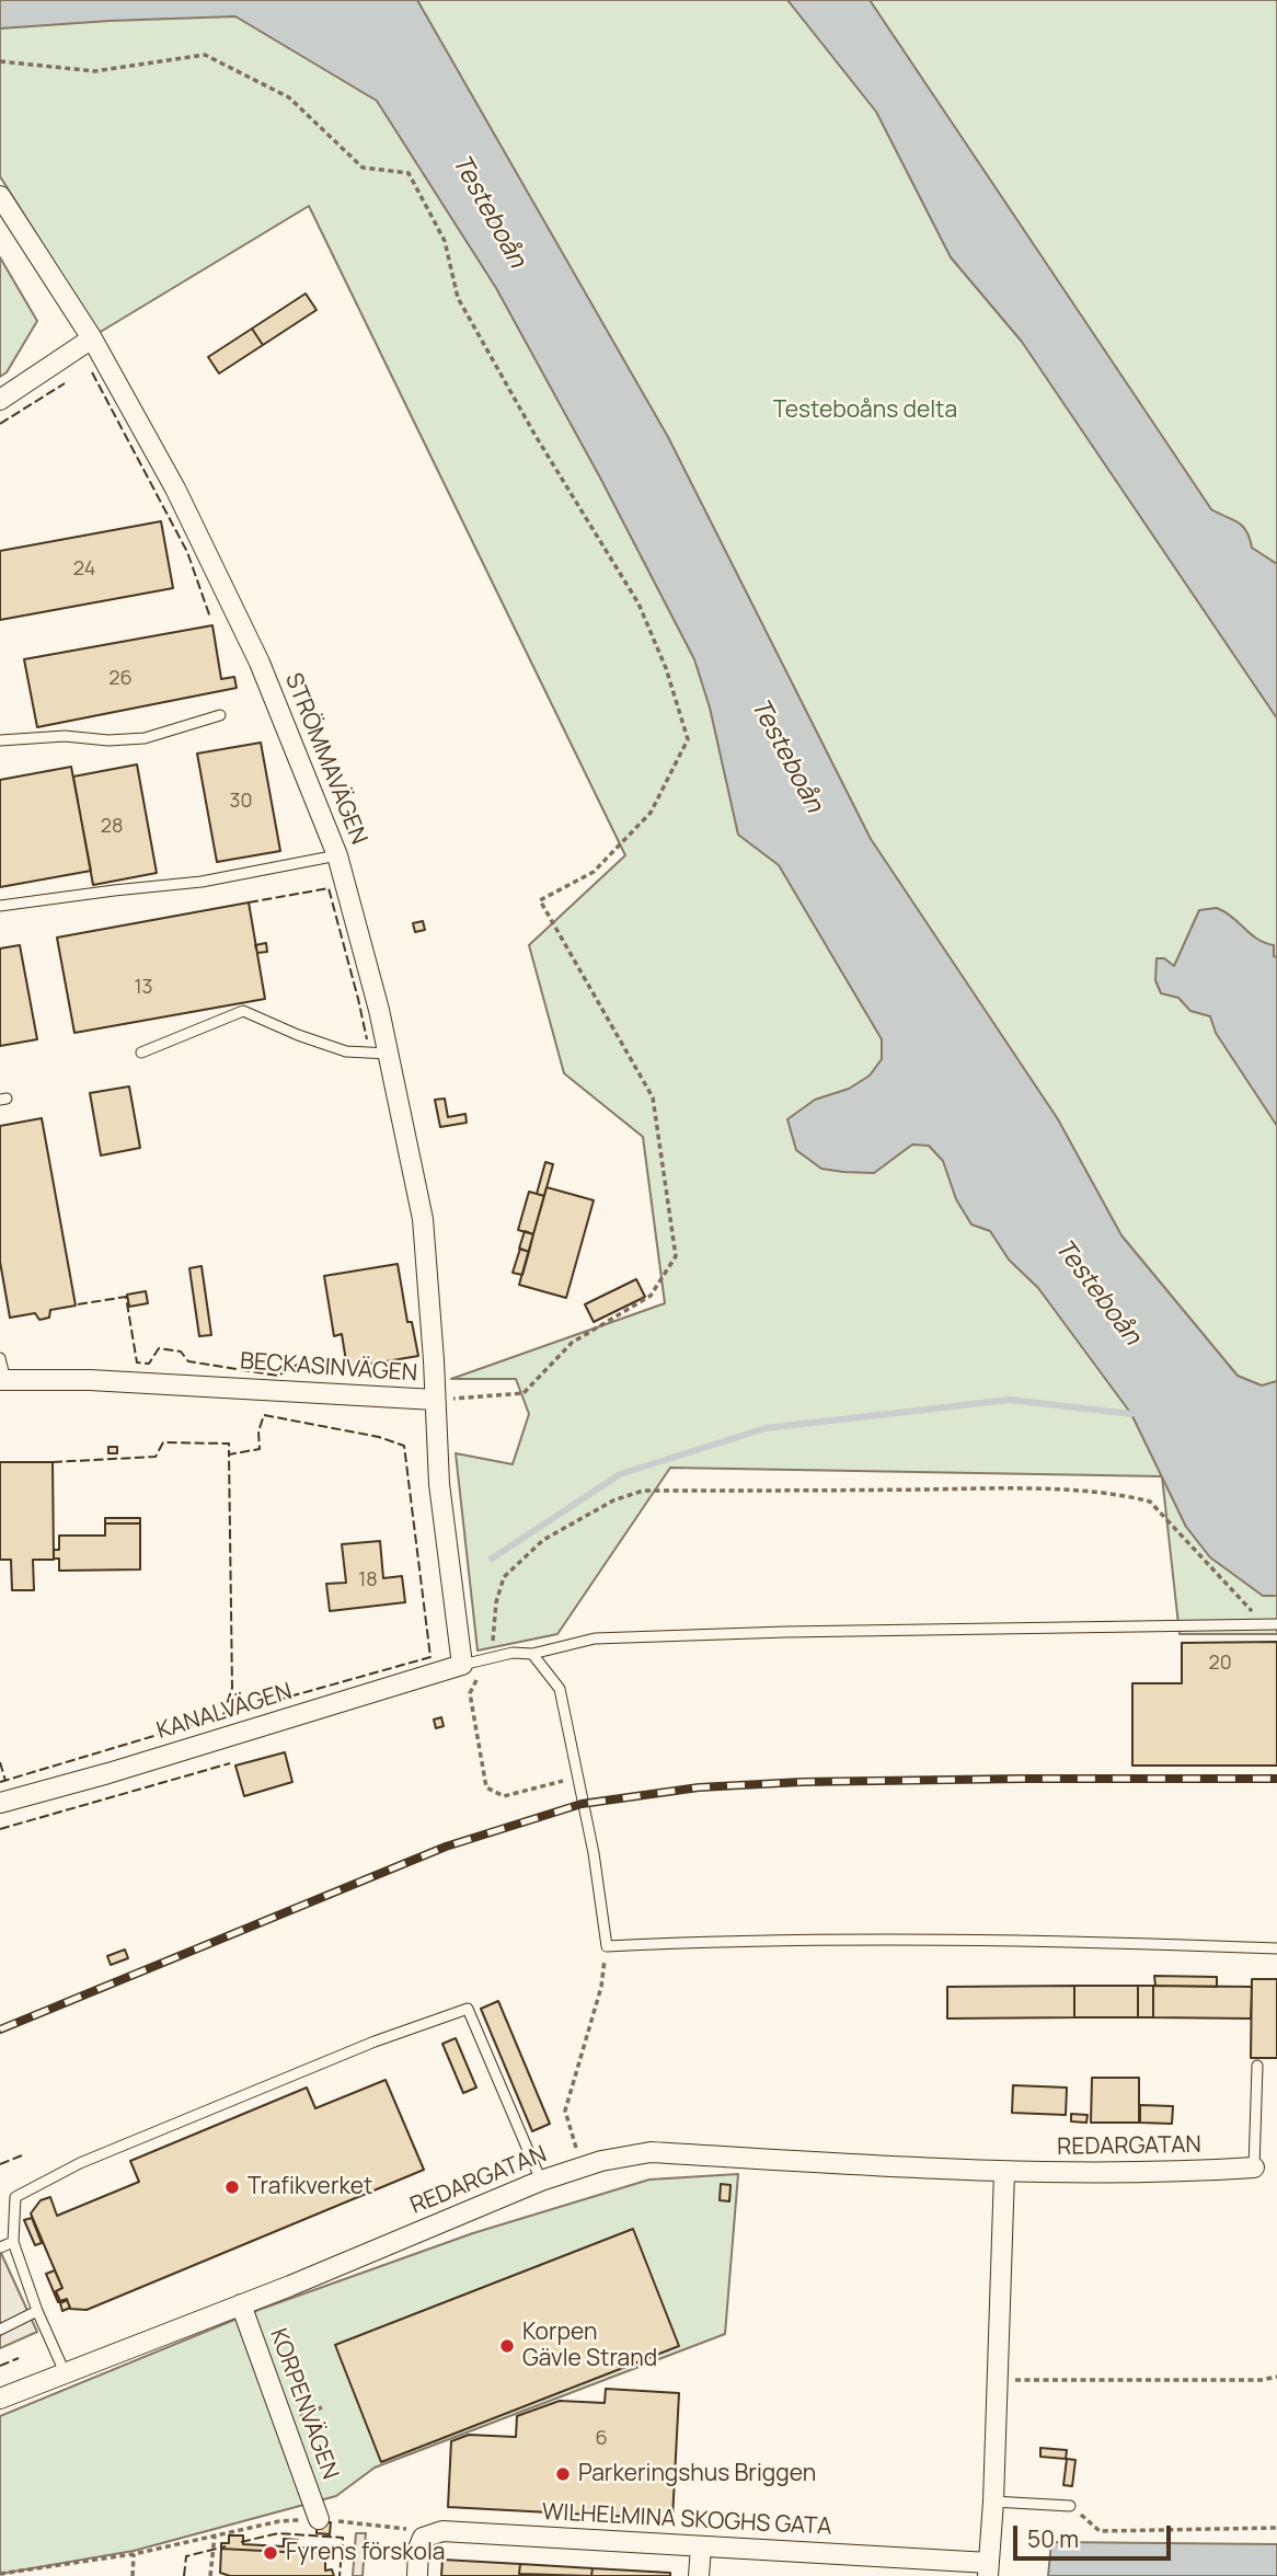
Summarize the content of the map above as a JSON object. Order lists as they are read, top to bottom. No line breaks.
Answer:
{"streets":{"street":["STRÖMMAVÄGEN","BECKASINVÄGEN","KANALVÄGEN","REDARGATAN","KORPENVÄGEN","WILHELMINA SKOGHS GATA"]},"crossings":[["STRÖMMAVÄGEN","BECKASINVÄGEN"],["BECKASINVÄGEN","KANALVÄGEN"],["REDARGATAN","KORPENVÄGEN"]],"water":["Testeboån"],"parks":["Testeboåns delta"],"places":["Trafikverket","Korpen Gävle Strand","Parkeringshus Briggen","Fyrens förskola"],"house_numbers":["24","26","30","28","13","18","20","6"],"scale_bar":"50 m"}
